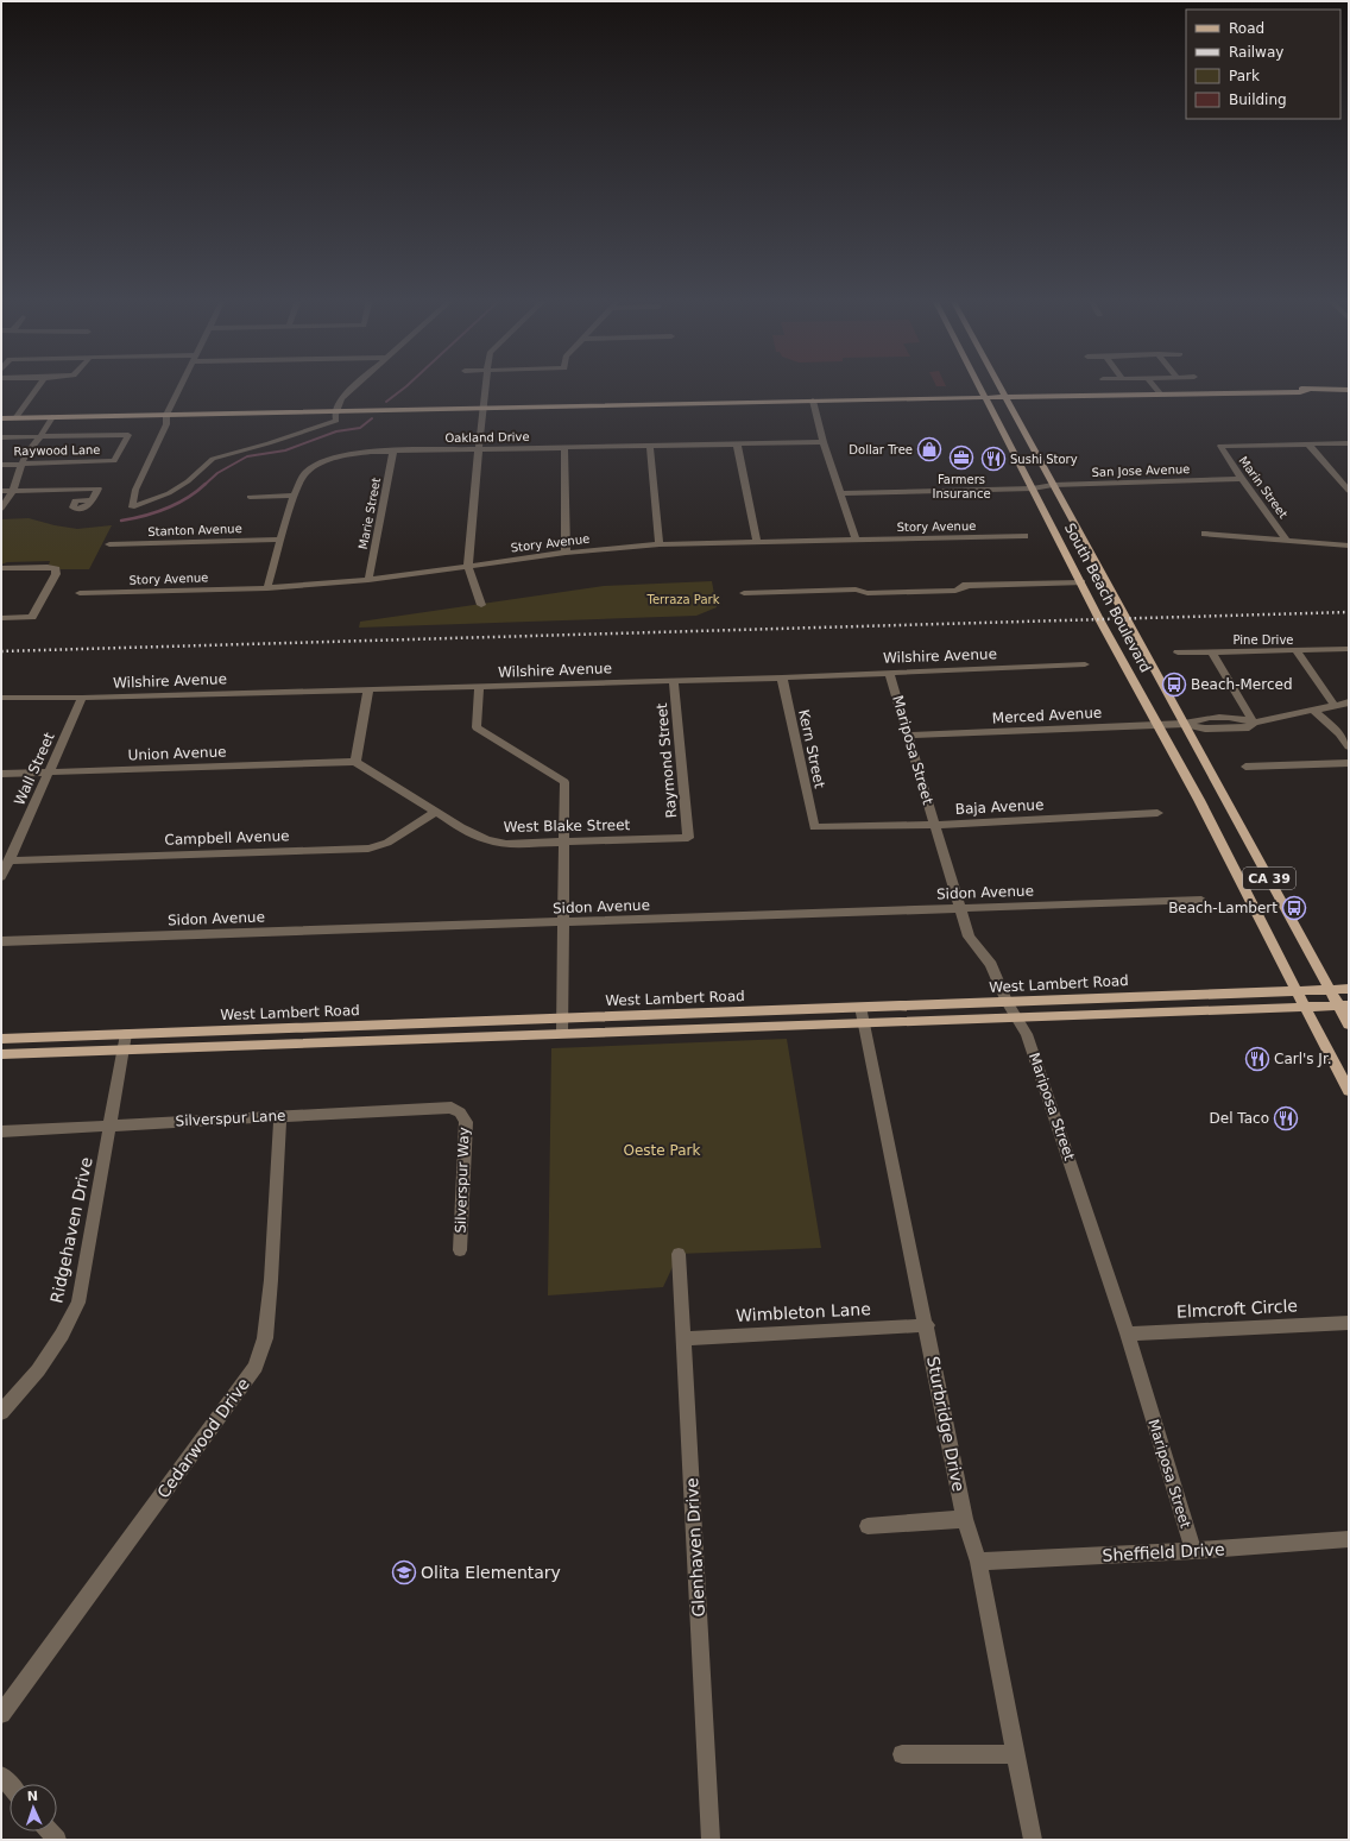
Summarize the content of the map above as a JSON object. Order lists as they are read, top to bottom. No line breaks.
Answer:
{"streets":{"main road":["South Beach Boulevard","CA 39","West Lambert Road"],"street":["Oakland Drive","Raywood Lane","San Jose Avenue","Marin Street","Marie Street","Story Avenue","Stanton Avenue","Pine Drive","Wilshire Avenue","Merced Avenue","Kern Street","Mariposa Street","Union Avenue","Raymond Street","Wall Street","Baja Avenue","West Blake Street","Campbell Avenue","Sidon Avenue","Silverspur Lane","Silverspur Way","Ridgehaven Drive","Elmcroft Circle","Wimbleton Lane","Sturbridge Drive","Cedarwood Drive","Glenhaven Drive","Sheffield Drive"]},"crossings":[["Oakland Drive","Marie Street"],["Oakland Drive","Story Avenue"],["Oakland Drive","Stanton Avenue"],["San Jose Avenue","Marin Street"],["San Jose Avenue","South Beach Boulevard"],["Marie Street","Story Avenue"],["South Beach Boulevard","Merced Avenue"],["South Beach Boulevard","CA 39"],["South Beach Boulevard","West Lambert Road"],["Wilshire Avenue","Kern Street"],["Wilshire Avenue","Mariposa Street"],["Wilshire Avenue","Raymond Street"],["Wilshire Avenue","Wall Street"],["Merced Avenue","Mariposa Street"],["Kern Street","Baja Avenue"],["Mariposa Street","Baja Avenue"],["Mariposa Street","Sidon Avenue"],["Mariposa Street","West Lambert Road"],["Mariposa Street","Elmcroft Circle"],["Mariposa Street","Sheffield Drive"],["Union Avenue","Wall Street"],["Union Avenue","West Blake Street"],["Raymond Street","West Blake Street"],["Wall Street","Campbell Avenue"],["West Blake Street","Campbell Avenue"],["West Lambert Road","Ridgehaven Drive"],["West Lambert Road","Sturbridge Drive"],["Silverspur Lane","Silverspur Way"],["Silverspur Lane","Ridgehaven Drive"],["Silverspur Lane","Cedarwood Drive"],["Wimbleton Lane","Sturbridge Drive"],["Wimbleton Lane","Glenhaven Drive"],["Sturbridge Drive","Sheffield Drive"]],"parks":["Terraza Park","Oeste Park"],"places":{"shop":["Dollar Tree"],"office":["Farmers Insurance"],"restaurant":["Sushi Story","Carl's Jr.","Del Taco"],"bus stop":["Beach-Merced","Beach-Lambert"],"school or university":["Olita Elementary"]},"legend":["Road","Railway","Park","Building"],"north":"top"}
